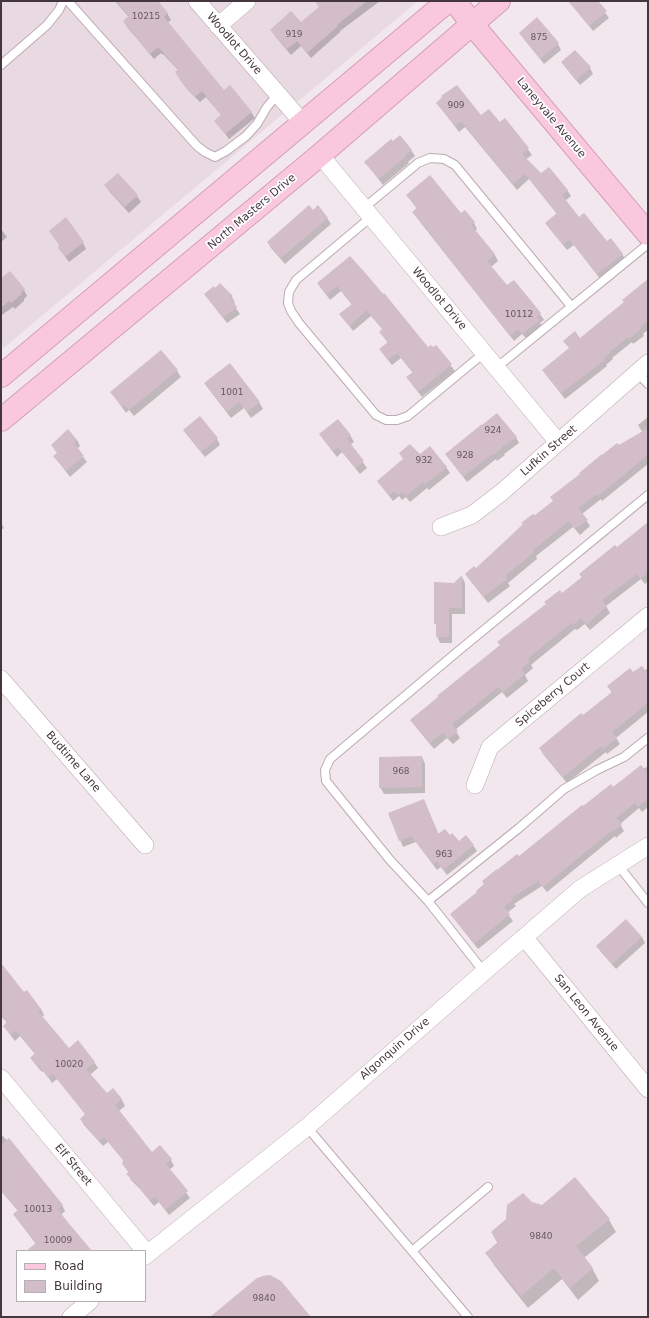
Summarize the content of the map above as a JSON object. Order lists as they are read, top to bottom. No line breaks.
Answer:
{"streets":{"main road":["Laneyvale Avenue","North Masters Drive"],"street":["Woodlot Drive","Lufkin Street","Spiceberry Court","Budtime Lane","San Leon Avenue","Algonquin Drive","Elf Street"]},"crossings":[["Woodlot Drive","North Masters Drive"],["Woodlot Drive","Lufkin Street"],["Laneyvale Avenue","North Masters Drive"],["San Leon Avenue","Algonquin Drive"]],"house_numbers":["10215","919","875","909","10112","1001","924","928","932","968","963","10020","10013","9840","10009","9840"],"legend":["Road","Building"]}
